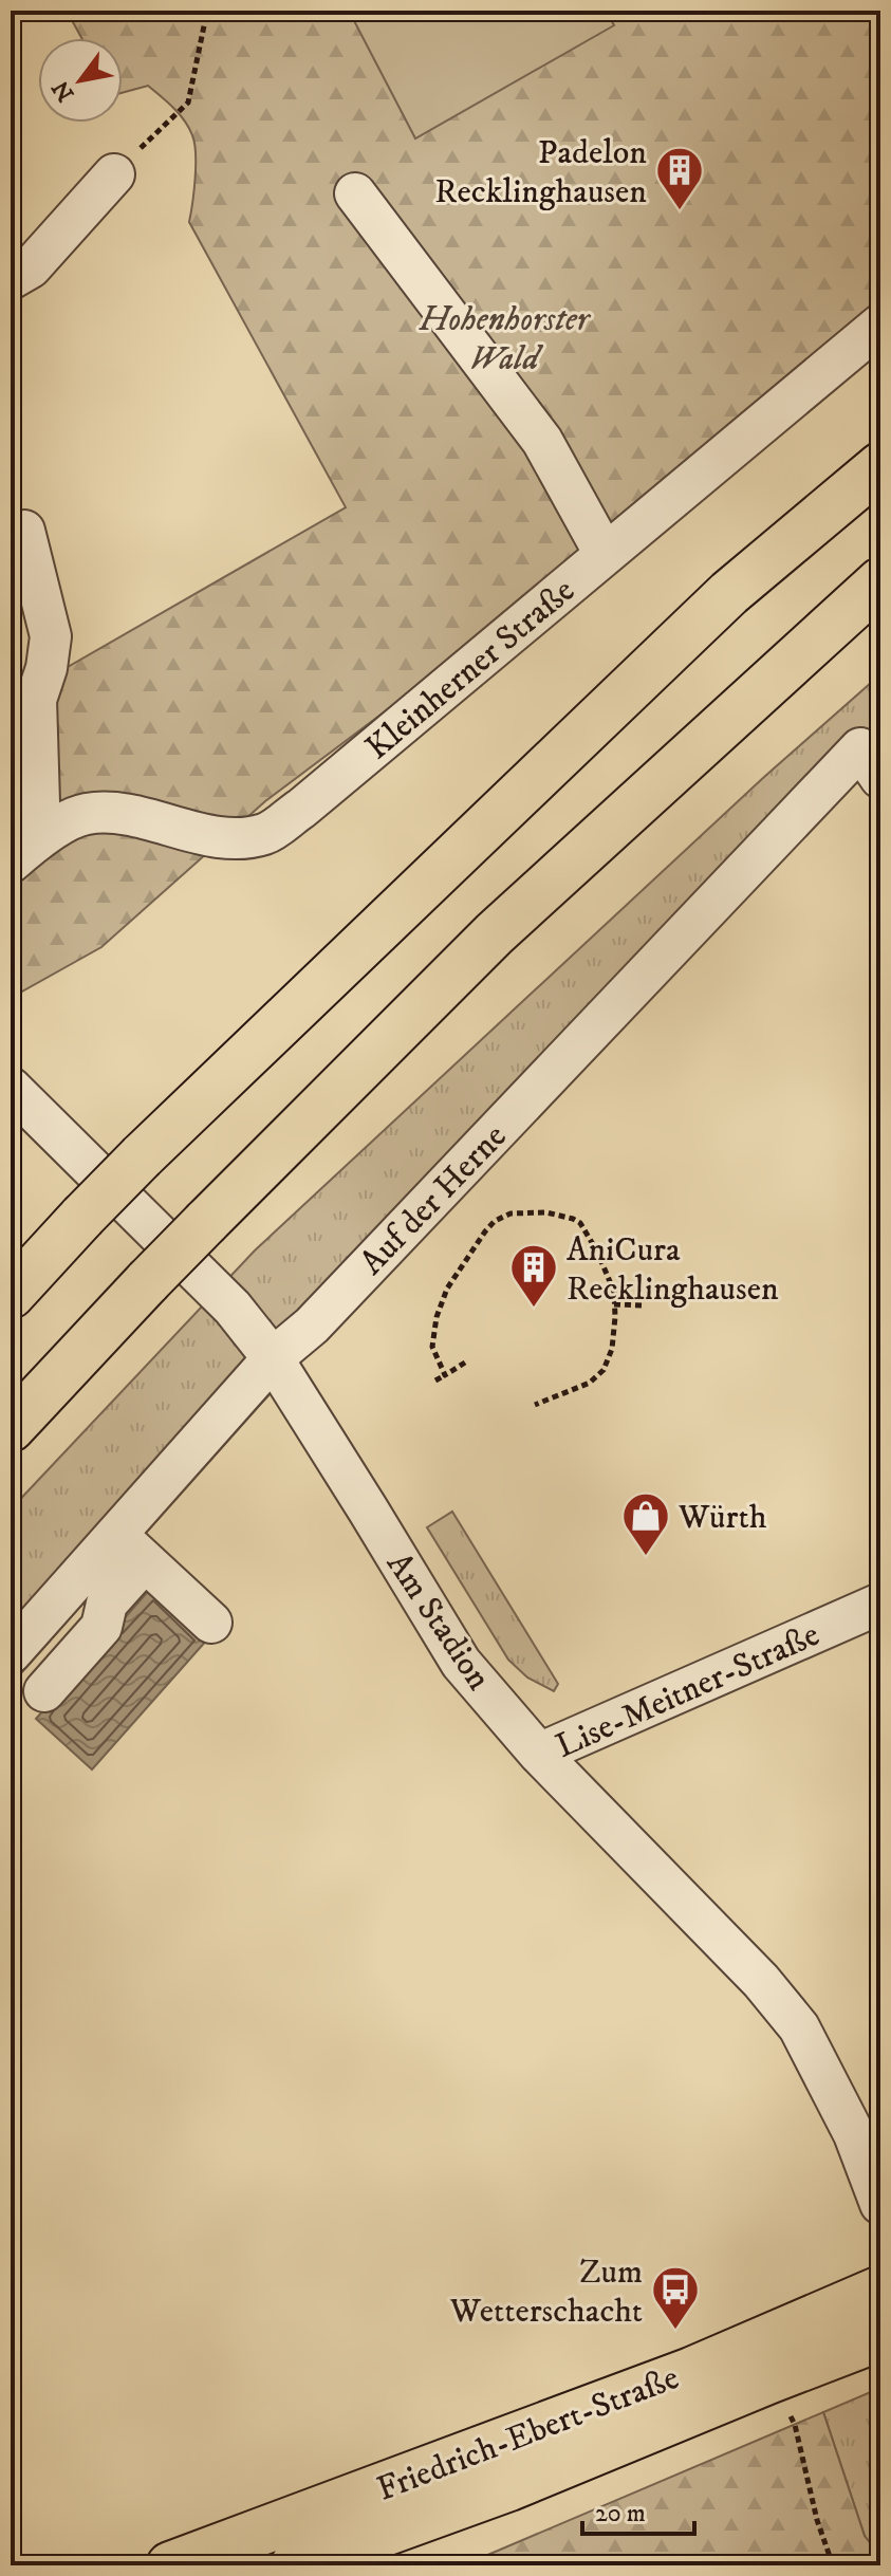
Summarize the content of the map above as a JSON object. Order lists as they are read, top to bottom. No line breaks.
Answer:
{"streets":{"main road":["Friedrich-Ebert-Straße"],"street":["Kleinherner Straße","Auf der Herne","Am Stadion","Lise-Meitner-Straße"]},"crossings":[["Auf der Herne","Am Stadion"],["Am Stadion","Lise-Meitner-Straße"]],"parks":["Hohenhorster Wald"],"places":{"building":["Padelon Recklinghausen","AniCura Recklinghausen"],"shop":["Würth"],"bus stop":["Zum Wetterschacht"]},"scale_bar":"20 m","north":"bottom left"}
